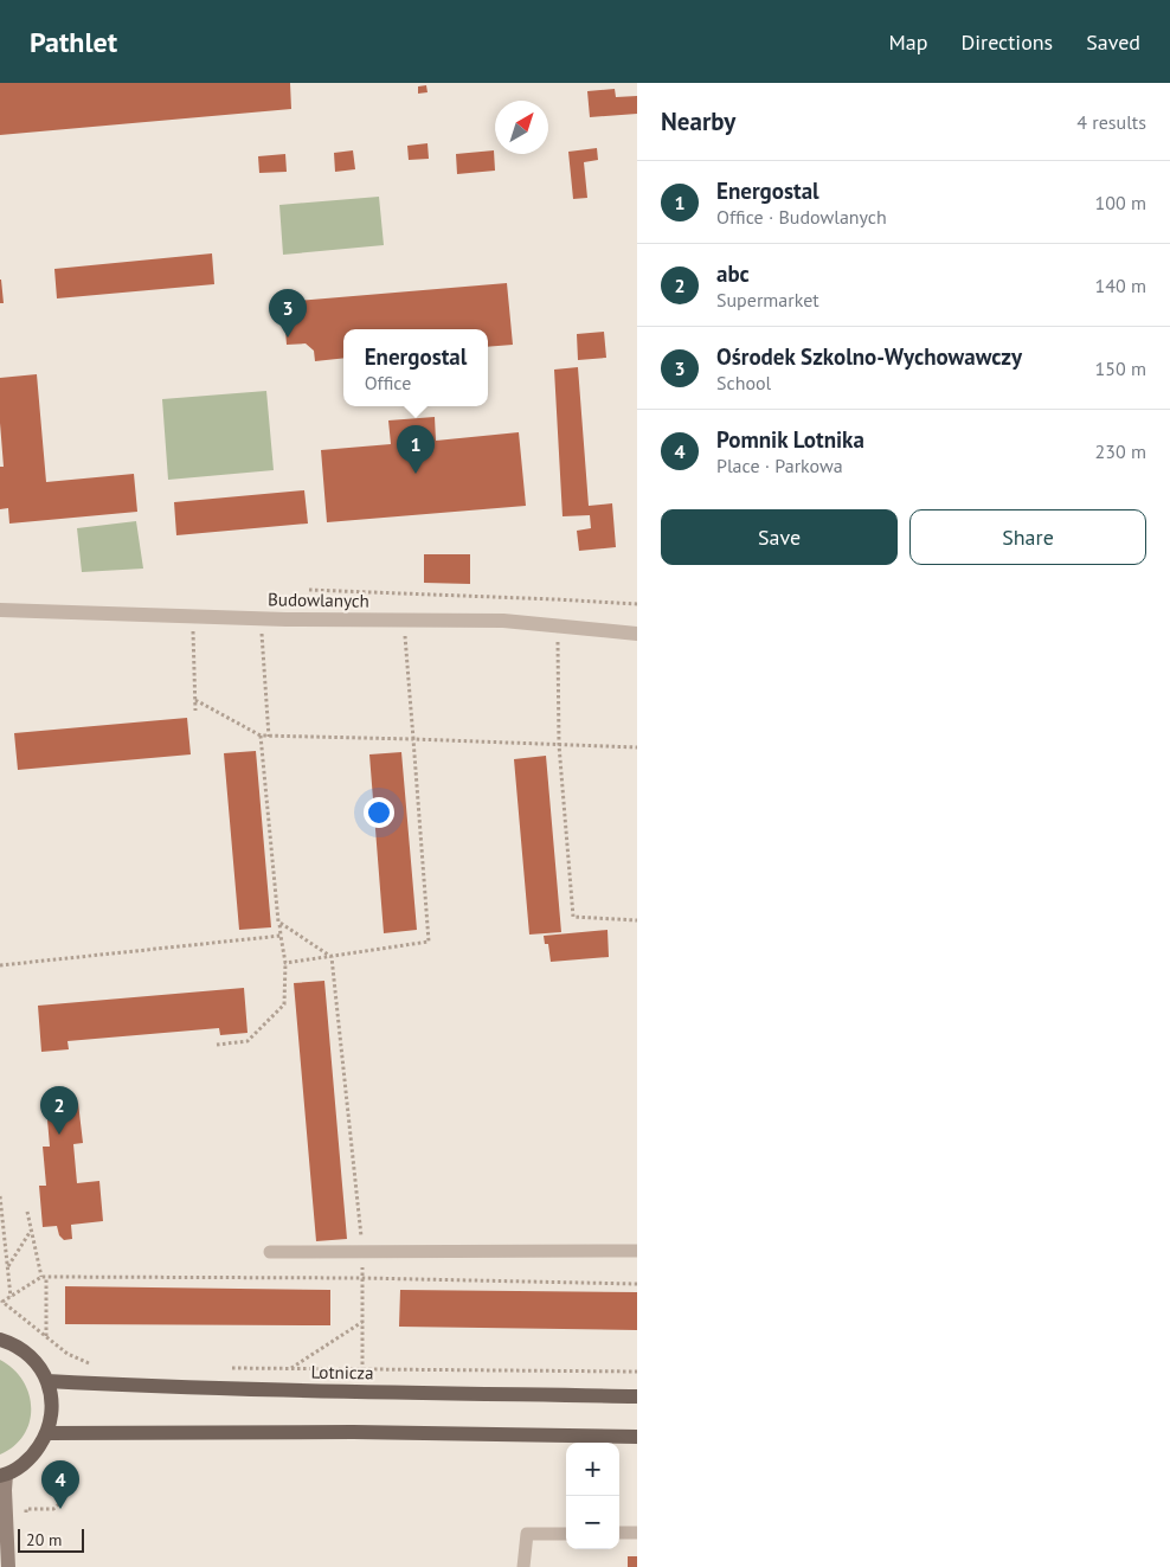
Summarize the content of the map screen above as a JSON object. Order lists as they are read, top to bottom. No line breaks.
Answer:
{"streets":{"main road":["Lotnicza"],"street":["Budowlanych"]},"scale_bar":"20 m","north":"top right","page":{"header":"Pathlet","nav":["Map","Directions","Saved"],"heading":["Nearby","4 results"],"list":[{"mark":"1","name":"Energostal","note":"Office · Budowlanych","value":"100 m"},{"mark":"2","name":"abc","note":"Supermarket","value":"140 m"},{"mark":"3","name":"Ośrodek Szkolno-Wychowawczy","note":"School","value":"150 m"},{"mark":"4","name":"Pomnik Lotnika","note":"Place · Parkowa","value":"230 m"}],"pins":["3","1","2","4"],"popup":["Energostal","Office"],"buttons":["Save","Share"],"map_buttons":["+","−"],"scale":"20 m"}}
